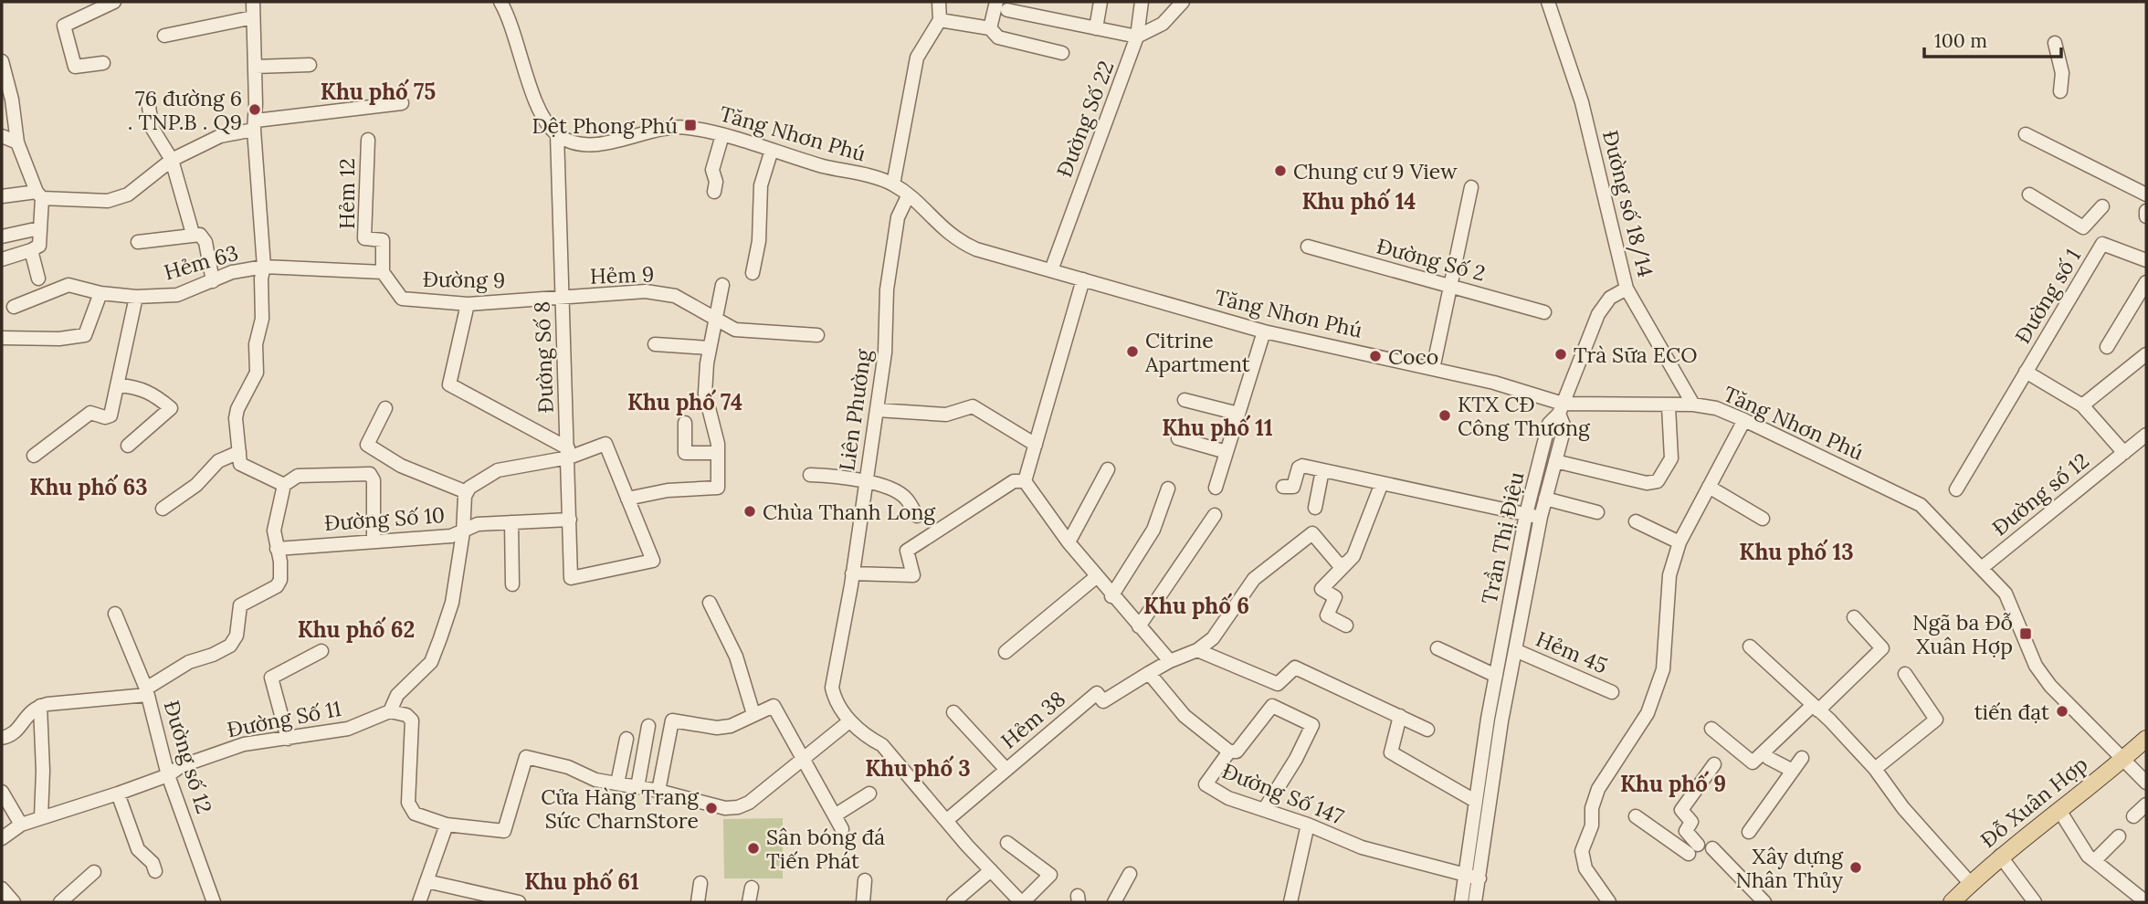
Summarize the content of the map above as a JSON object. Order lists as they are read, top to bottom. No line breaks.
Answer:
{"streets":{"main road":["Đỗ Xuân Hợp"],"street":["Đường Số 22","Tăng Nhơn Phú","Hẻm 12","Đường số 18/14","Đường Số 2","Hẻm 63","Hẻm 9","Đường 9","Đường số 1","Đường Số 8","Liên Phường","Đường số 12","Đường Số 10","Trần Thị Điệu","Hẻm 45","Đường Số 11","Hẻm 38","Đường Số 147"]},"crossings":[["Đường Số 22","Tăng Nhơn Phú"],["Tăng Nhơn Phú","Đường số 18/14"],["Tăng Nhơn Phú","Đường Số 8"],["Tăng Nhơn Phú","Liên Phường"],["Tăng Nhơn Phú","Đường số 12"],["Tăng Nhơn Phú","Trần Thị Điệu"],["Tăng Nhơn Phú","Đỗ Xuân Hợp"],["Hẻm 12","Đường 9"],["Hẻm 9","Đường 9"],["Hẻm 9","Đường Số 8"],["Đường 9","Đường Số 8"],["Đường Số 8","Đường Số 10"],["Liên Phường","Hẻm 38"],["Đường số 12","Đường Số 10"],["Đường số 12","Đường Số 11"],["Trần Thị Điệu","Hẻm 45"],["Trần Thị Điệu","Đường Số 147"],["Hẻm 38","Đường Số 147"]],"districts":["Khu phố 75","Khu phố 14","Khu phố 74","Khu phố 11","Khu phố 63","Khu phố 13","Khu phố 6","Khu phố 62","Khu phố 3","Khu phố 9","Khu phố 61"],"places":{"other":["76 đường 6 . TNP.B . Q9","Chung cư 9 View","Citrine Apartment","Trà Sữa ECO","Coco","KTX CĐ Công Thương","Chùa Thanh Long","tiến đạt","Cửa Hàng Trang Sức CharnStore","Sân bóng đá Tiến Phát","Xây dựng Nhân Thủy"],"transit":["Dệt Phong Phú","Ngã ba Đỗ Xuân Hợp"]},"scale_bar":"100 m"}
